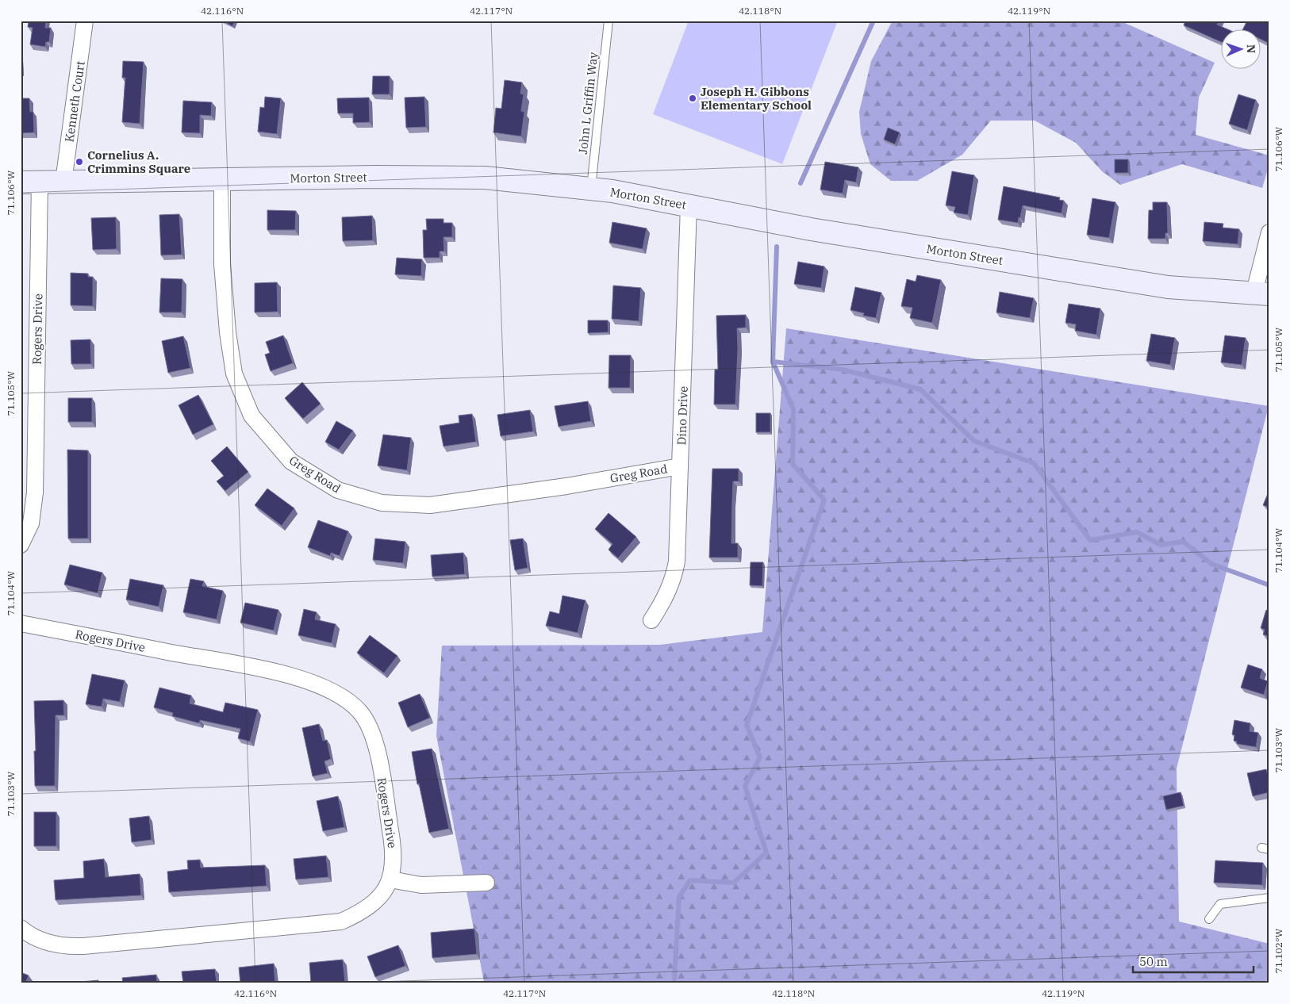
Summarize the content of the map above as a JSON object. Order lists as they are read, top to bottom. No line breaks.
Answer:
{"streets":{"street":["Kenneth Court","Morton Street","Rogers Drive","Dino Drive","Greg Road"],"lane":["John L Griffin Way"]},"crossings":[["Kenneth Court","Morton Street"],["John L Griffin Way","Morton Street"],["Morton Street","Rogers Drive"],["Morton Street","Dino Drive"],["Morton Street","Greg Road"],["Dino Drive","Greg Road"]],"places":["Joseph H. Gibbons Elementary School","Cornelius A. Crimmins Square"],"scale_bar":"50 m","north":"right","coordinates":["42.116°N","42.117°N","42.118°N","42.119°N","71.106°W","71.105°W","71.104°W","71.103°W","71.102°W"]}
